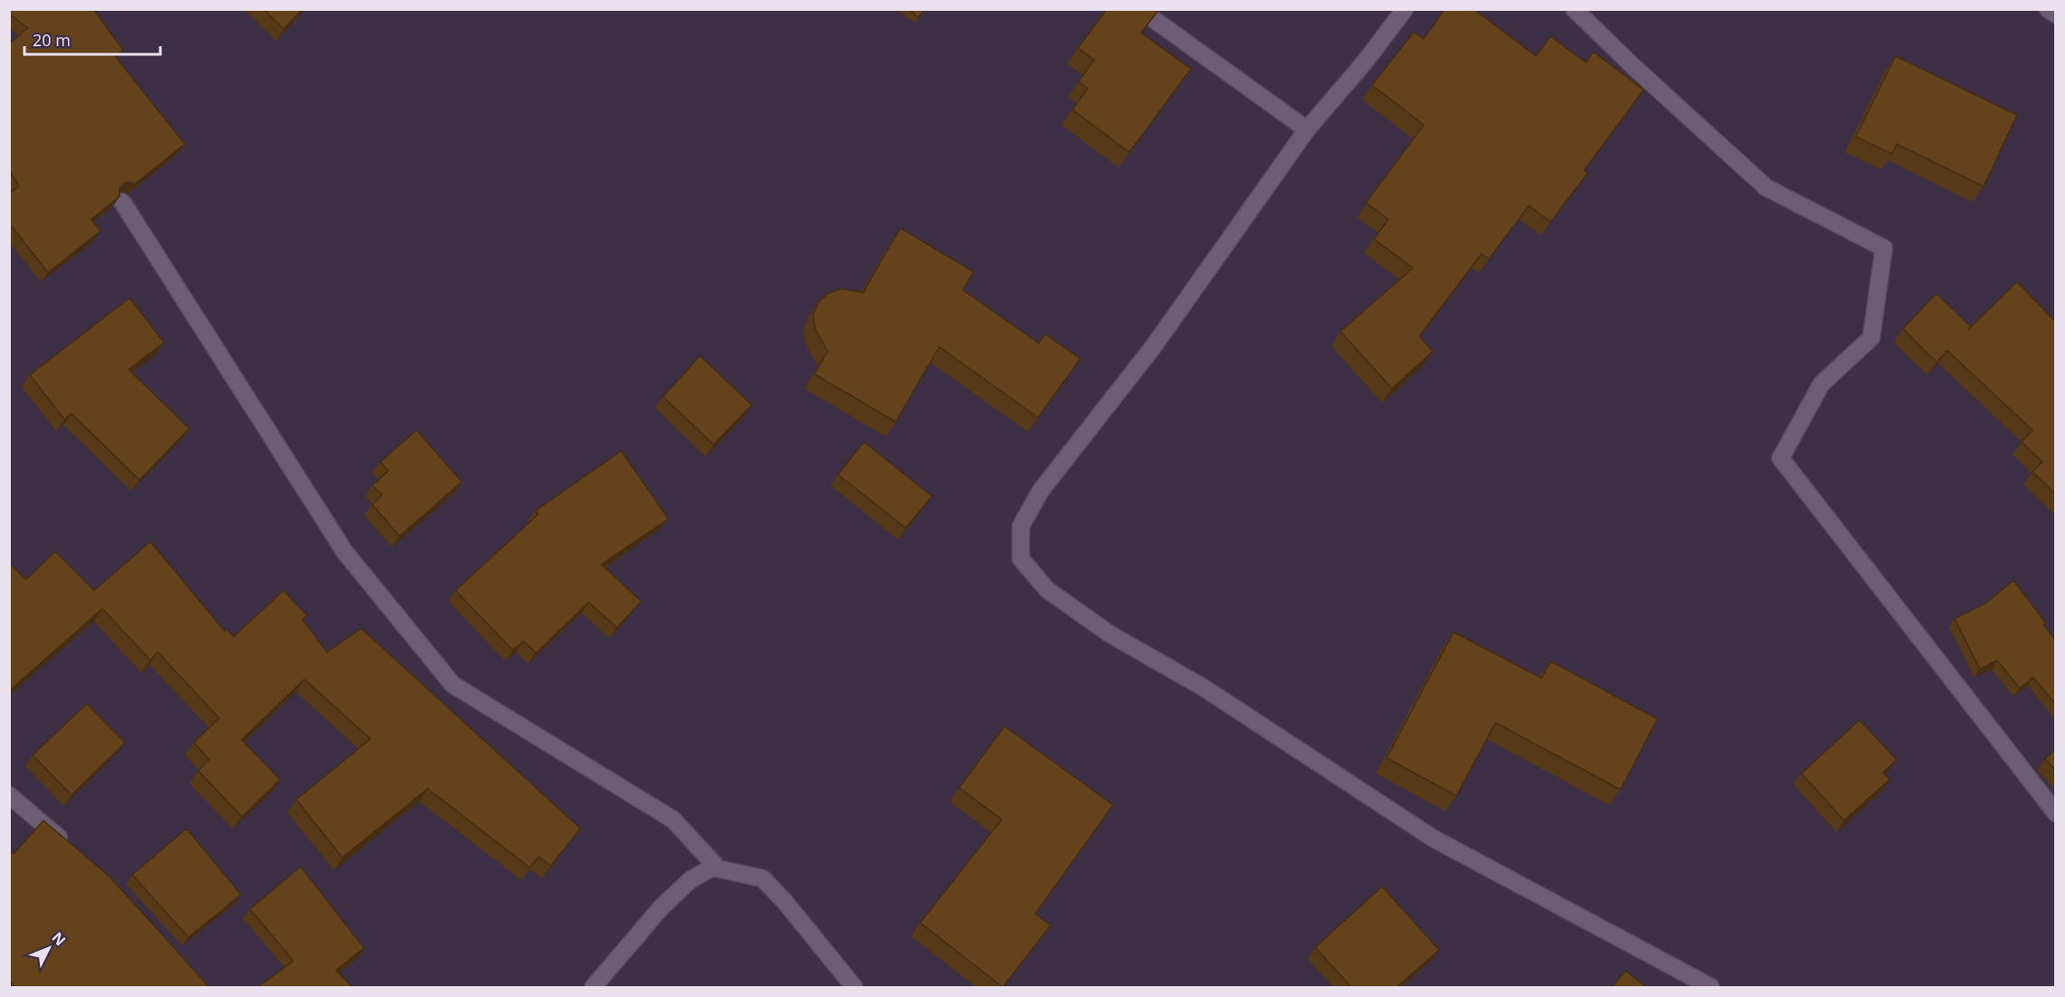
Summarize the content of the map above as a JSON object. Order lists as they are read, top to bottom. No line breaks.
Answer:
{"scale_bar":"20 m","north":"top right"}
